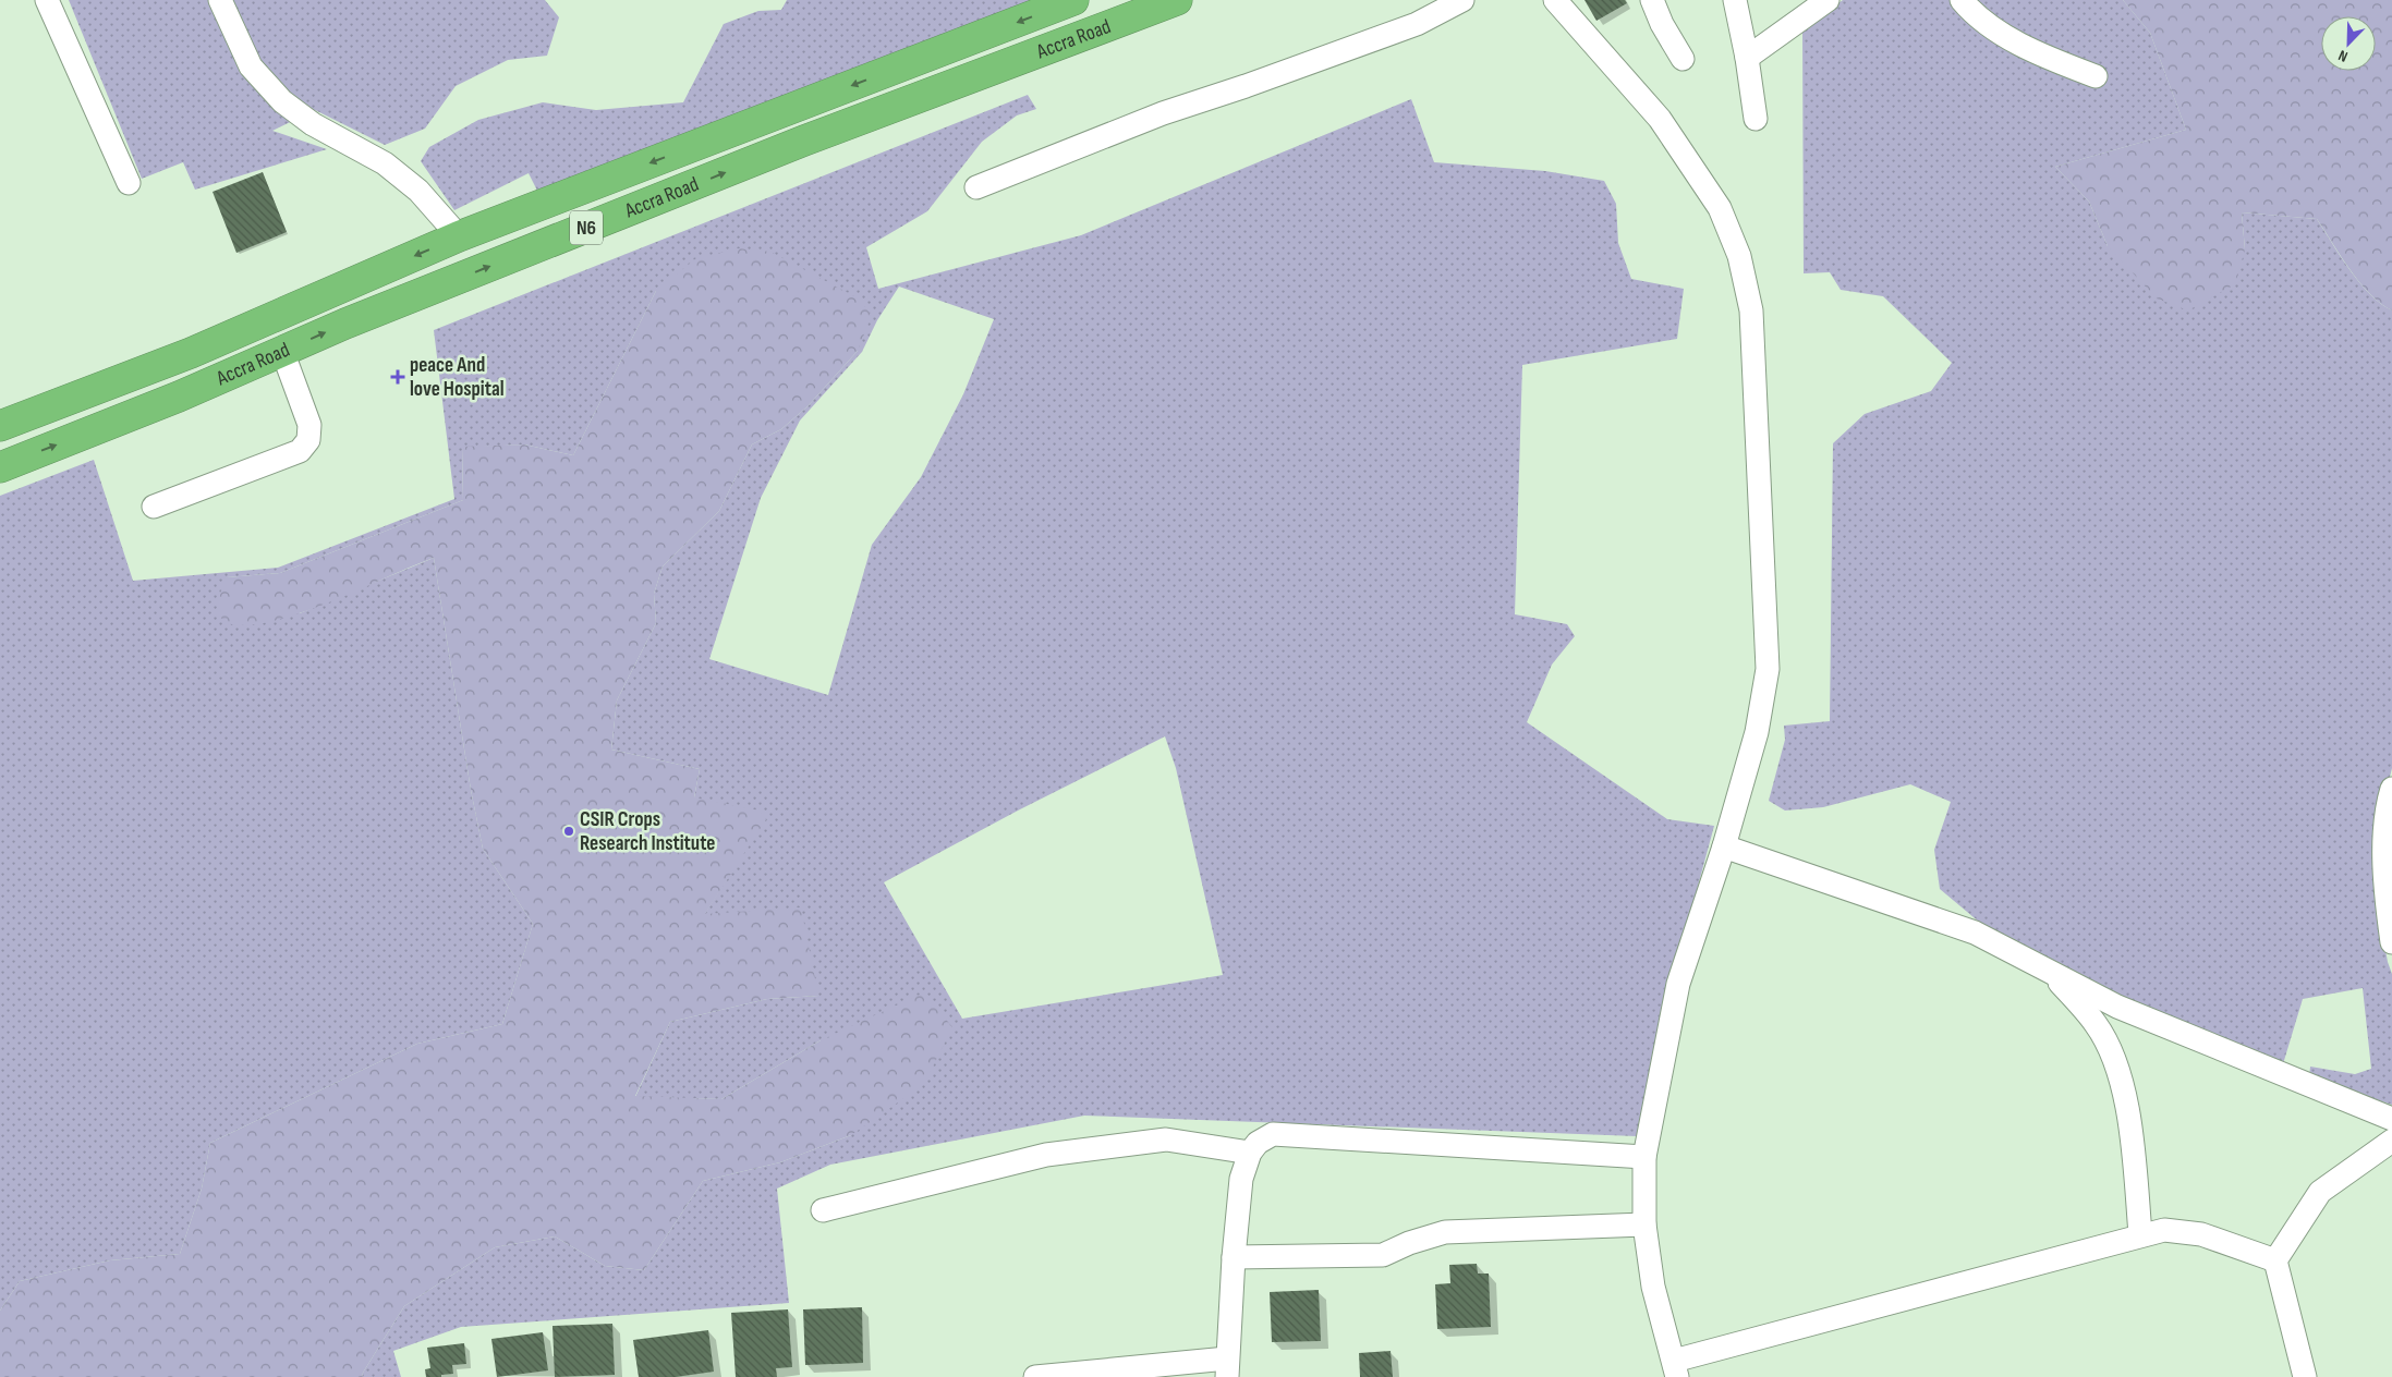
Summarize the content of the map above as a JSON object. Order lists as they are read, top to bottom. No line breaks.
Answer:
{"streets":{"highway":["Accra Road","N6"]},"places":{"health":["peace And love Hospital"],"other":["CSIR Crops Research Institute"]},"north":"bottom left"}
